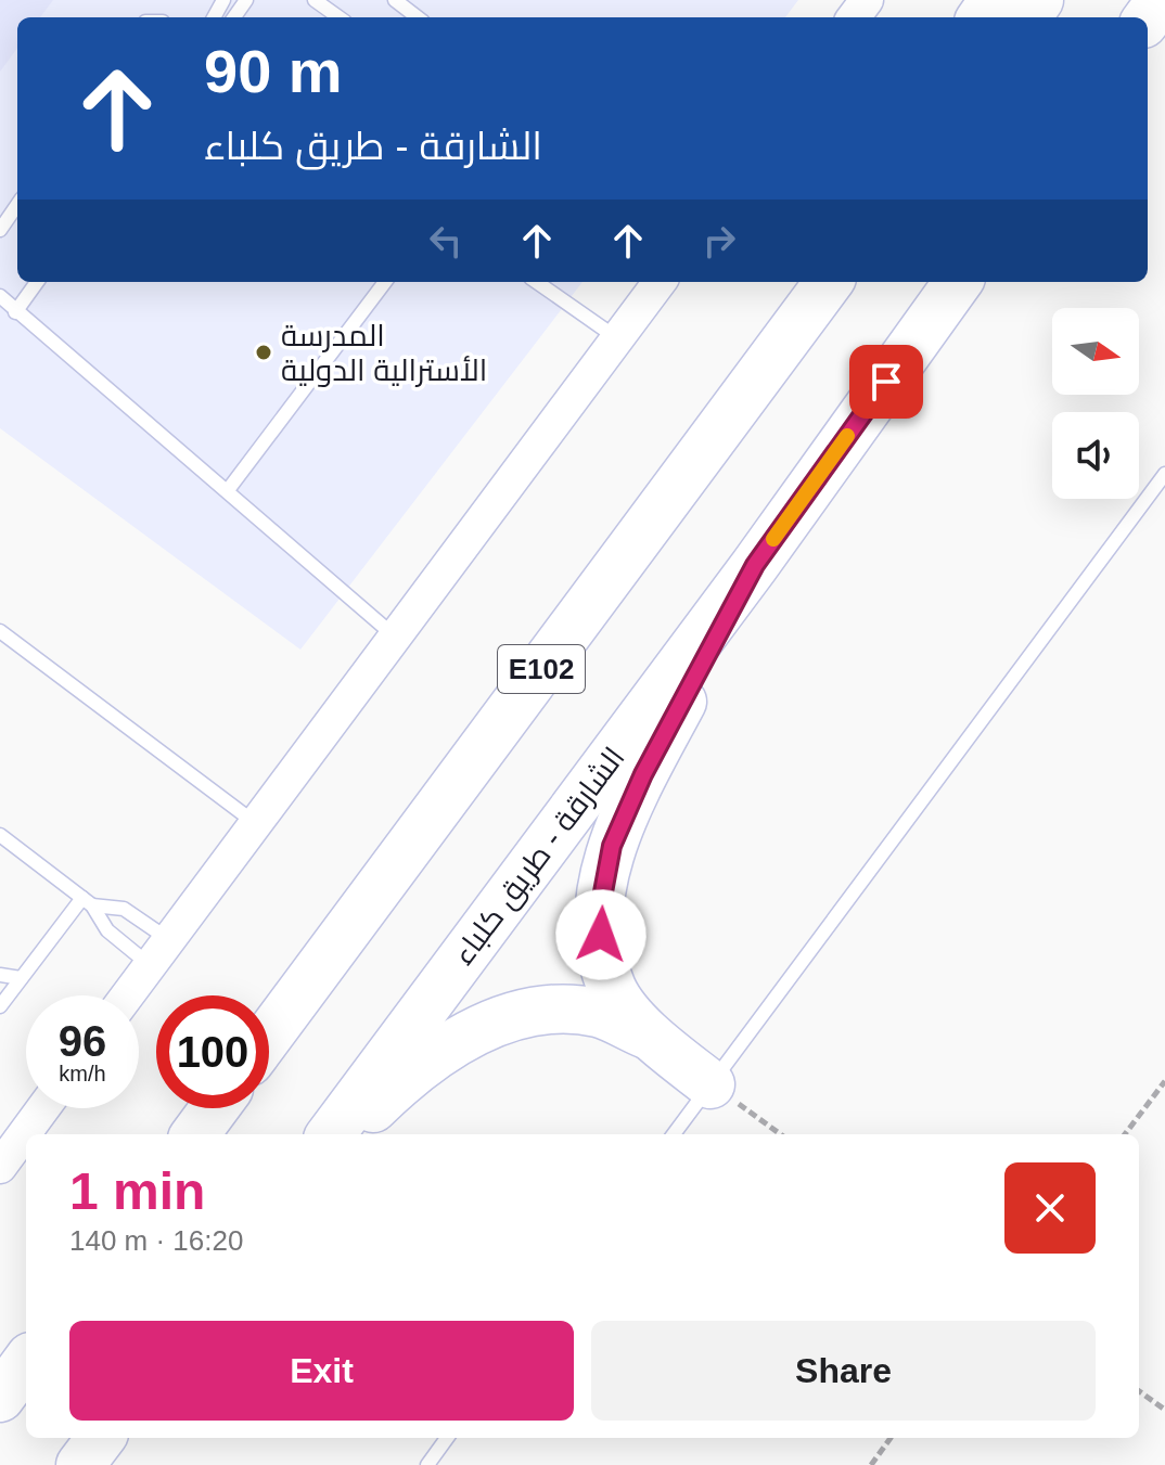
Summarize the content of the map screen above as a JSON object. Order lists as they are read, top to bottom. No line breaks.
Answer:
{"streets":{"highway":["E102","الشارقة - طريق كلباء"]},"places":["المدرسة الأسترالية الدولية"],"north":"right","page":{"turn":["90 m","الشارقة - طريق كلباء"],"speed":"96 km/h","limit":"100","heading":["1 min","140 m · 16:20"],"buttons":["Exit","Share"]}}
